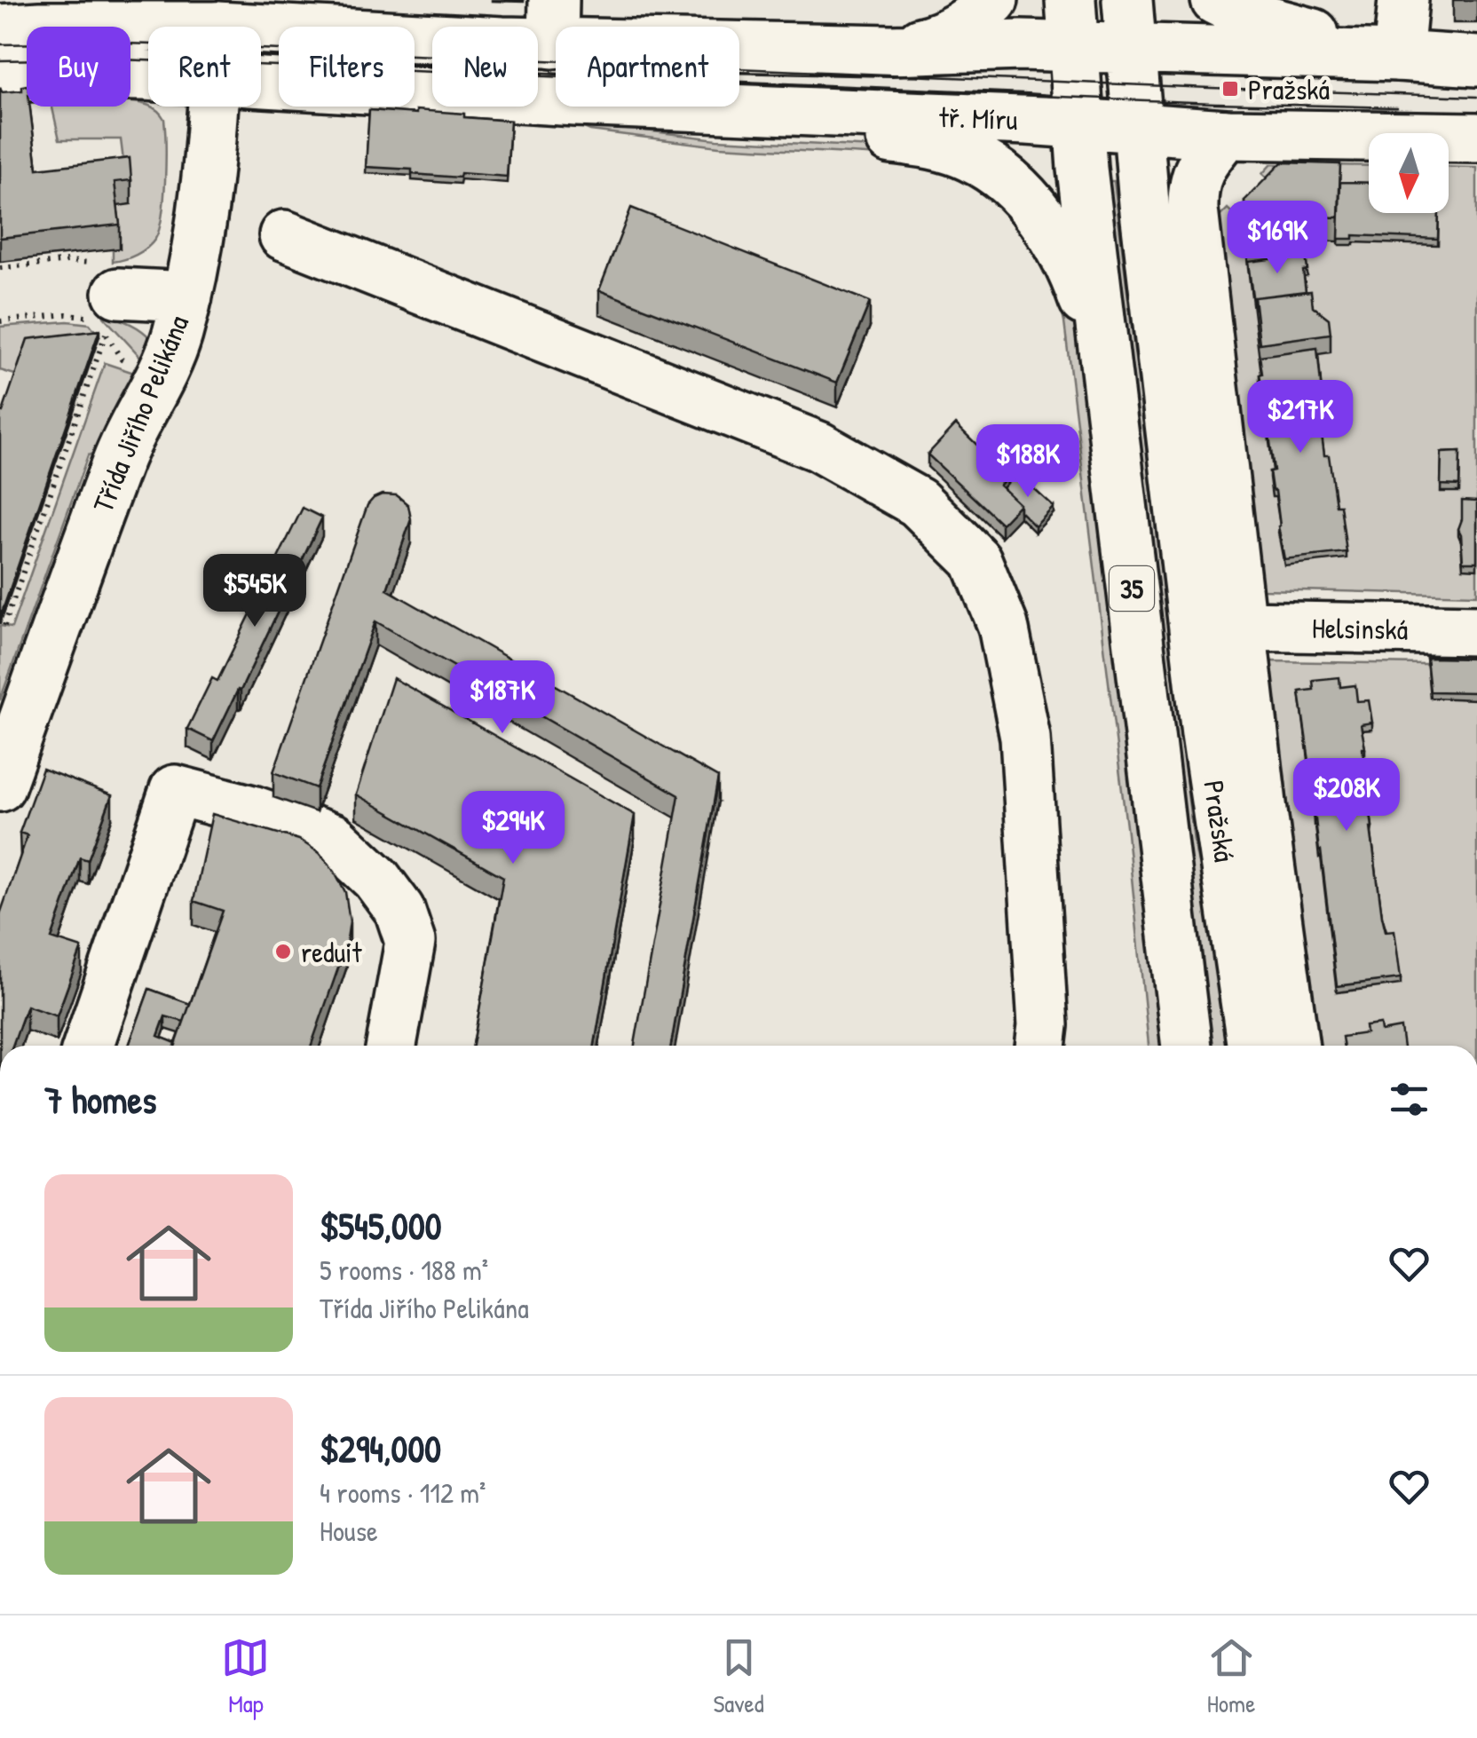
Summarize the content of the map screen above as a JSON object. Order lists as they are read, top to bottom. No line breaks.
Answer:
{"streets":{"main road":["tř. Míru","Třída Jiřího Pelikána","35","Helsinská","Pražská"]},"crossings":[["tř. Míru","35"],["tř. Míru","Pražská"],["35","Pražská"],["Helsinská","Pražská"]],"places":{"transit":["Pražská"],"other":["reduit"]},"north":"bottom","page":{"chip":["Buy","Rent","Filters","New","Apartment"],"price":["$169K","$217K","$188K","$545K","$187K","$208K","$294K"],"heading":"7 homes","list":[{"name":"$545,000","note":"5 rooms · 188 m² · Třída Jiřího Pelikána"},{"name":"$294,000","note":"4 rooms · 112 m² · House"}],"tabs":["Map","Saved","Home"]}}
